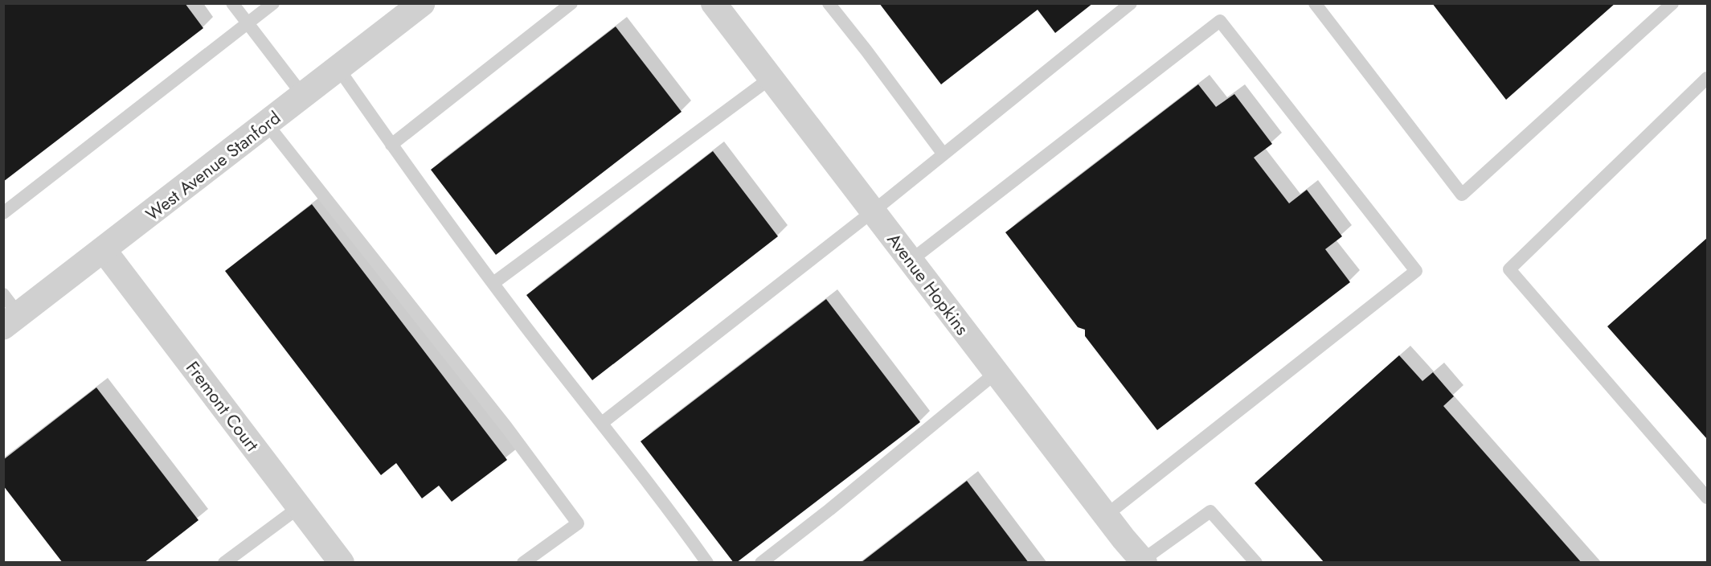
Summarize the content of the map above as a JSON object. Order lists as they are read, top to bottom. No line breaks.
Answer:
{"streets":{"street":["West Avenue Stanford","Avenue Hopkins","Fremont Court"]},"crossings":[["West Avenue Stanford","Fremont Court"]]}
